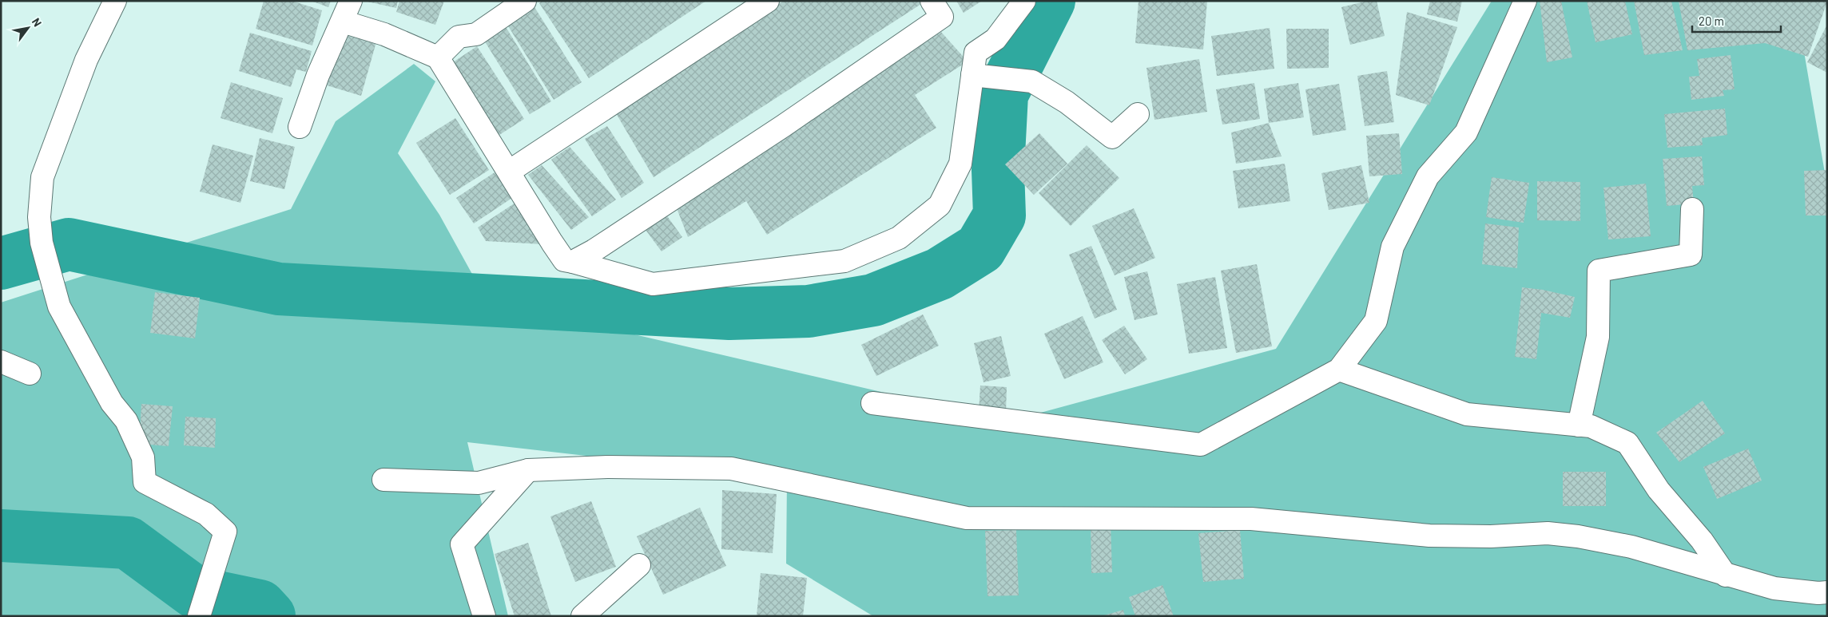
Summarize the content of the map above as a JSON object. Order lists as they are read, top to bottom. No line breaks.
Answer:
{"scale_bar":"20 m","north":"top right"}
